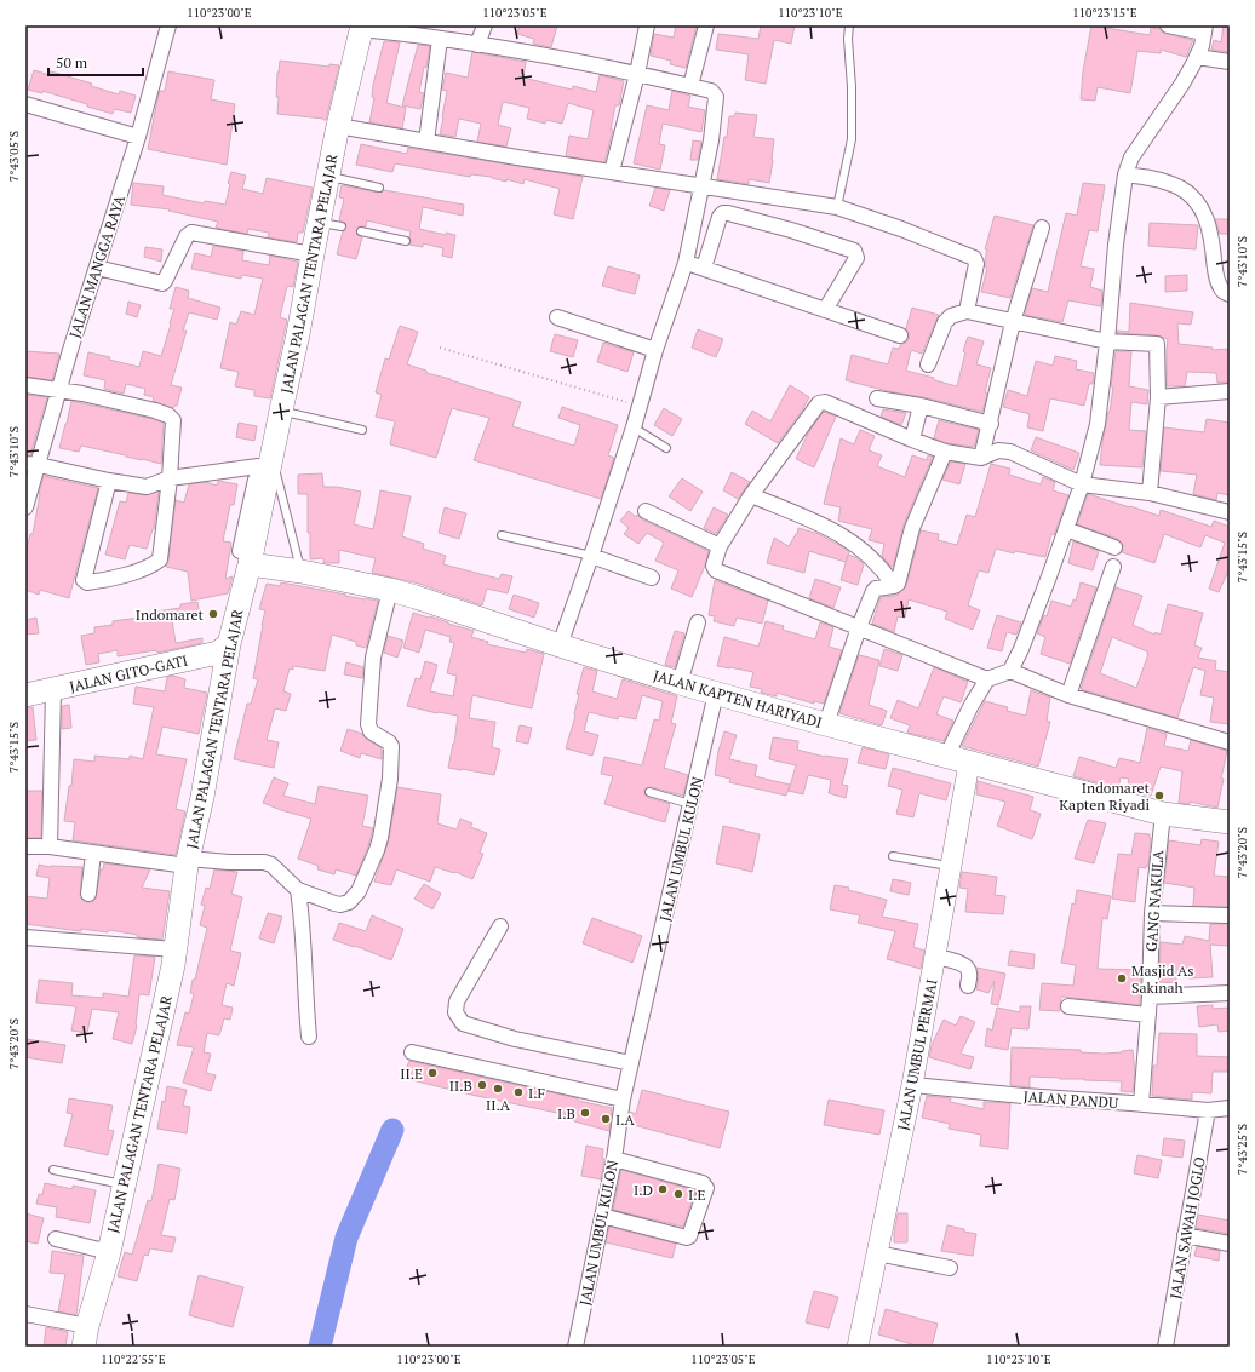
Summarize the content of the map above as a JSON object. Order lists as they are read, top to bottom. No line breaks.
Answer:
{"streets":{"main road":["JALAN PALAGAN TENTARA PELAJAR","JALAN GITO-GATI","JALAN KAPTEN HARIYADI","JALAN UMBUL PERMAI"],"street":["JALAN MANGGA RAYA","JALAN UMBUL KULON","GANG NAKULA","JALAN PANDU","JALAN SAWAH JOGLO"]},"crossings":[["JALAN PALAGAN TENTARA PELAJAR","JALAN GITO-GATI"],["JALAN PALAGAN TENTARA PELAJAR","JALAN KAPTEN HARIYADI"],["JALAN KAPTEN HARIYADI","JALAN UMBUL KULON"],["JALAN KAPTEN HARIYADI","GANG NAKULA"],["JALAN KAPTEN HARIYADI","JALAN UMBUL PERMAI"],["GANG NAKULA","JALAN PANDU"],["JALAN UMBUL PERMAI","JALAN PANDU"],["JALAN PANDU","JALAN SAWAH JOGLO"]],"places":["Indomaret","Indomaret Kapten Riyadi","Masjid As Sakinah","II.E","II.B","II.A","I.F","I.B","I.A","I.D","I.E"],"scale_bar":"50 m","coordinates":["110°23'00\"E","110°23'05\"E","110°23'10\"E","110°23'15\"E","7°43'05\"S","7°43'10\"S","7°43'15\"S","7°43'20\"S","7°43'25\"S","110°22'55\"E"]}
